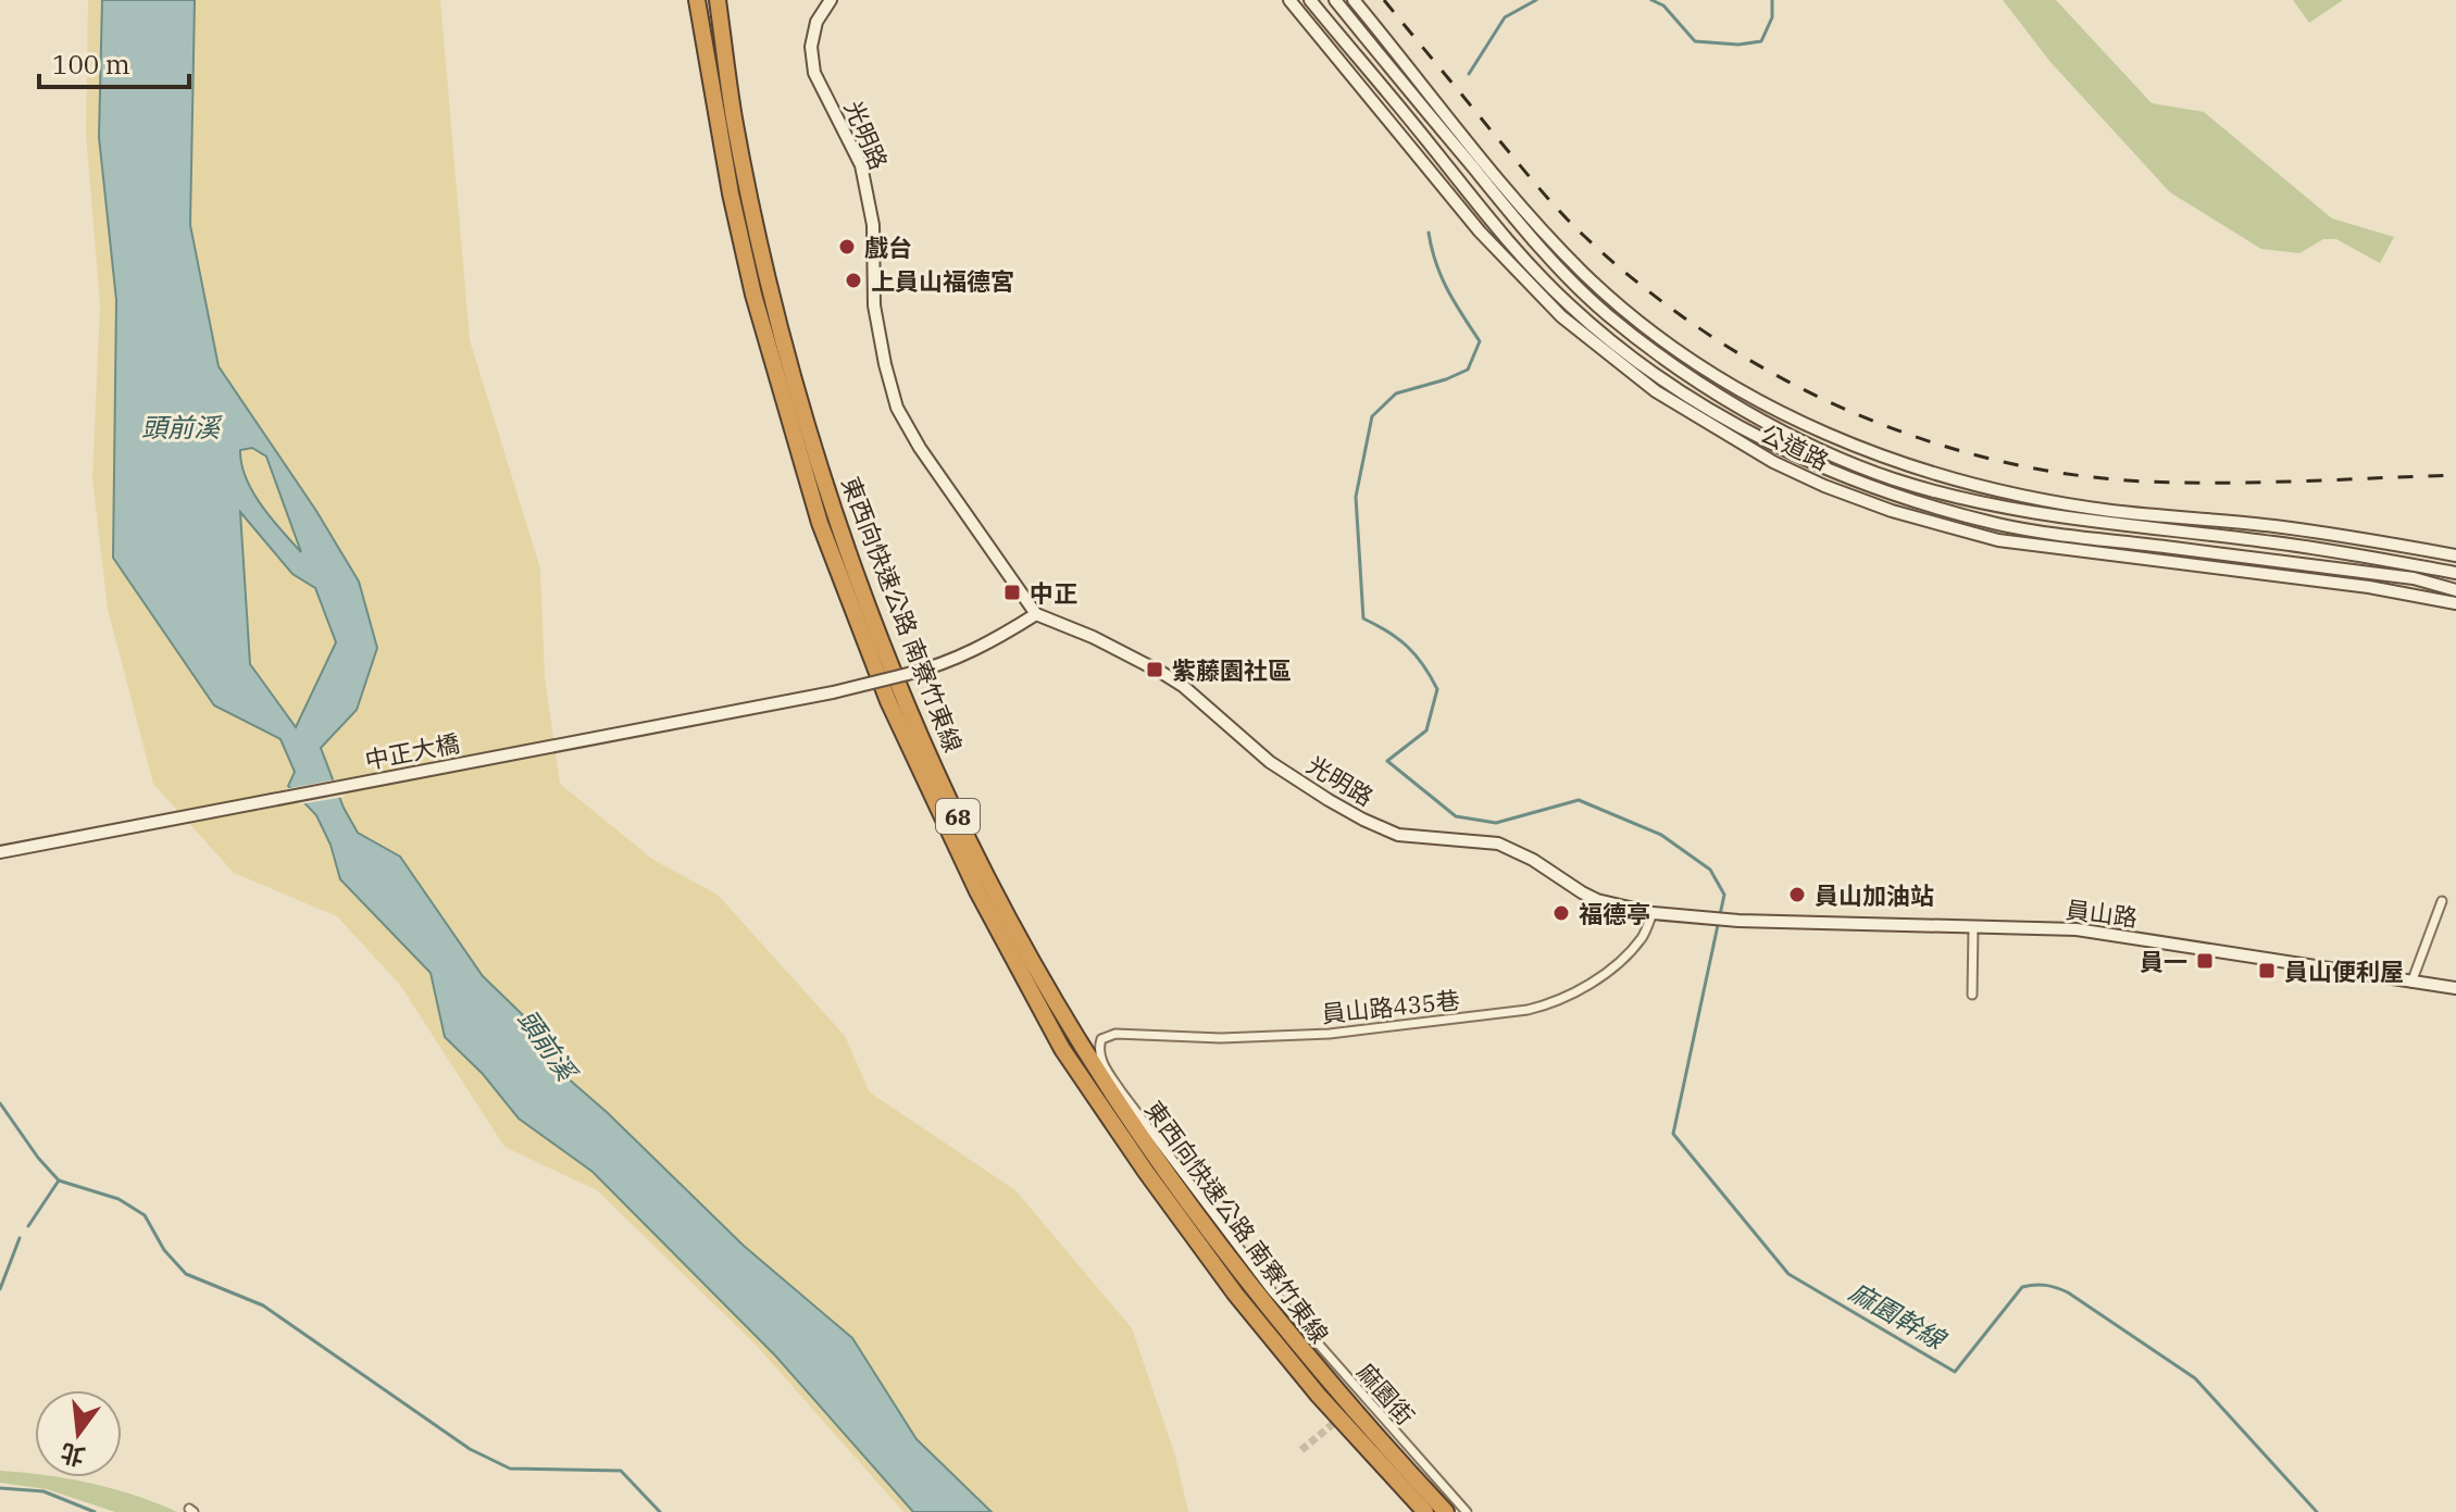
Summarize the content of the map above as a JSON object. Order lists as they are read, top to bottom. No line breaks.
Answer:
{"streets":{"highway":["東西向快速公路 南寮竹東線","68"],"street":["光明路","公道路","中正大橋","員山路","員山路435巷","麻園街"]},"crossings":[["光明路","中正大橋"],["光明路","員山路"],["光明路","員山路435巷"],["員山路","員山路435巷"],["員山路435巷","麻園街"]],"water":["頭前溪","麻園幹線"],"places":{"other":["戲台","上員山福德宮","員山加油站","福德亭"],"transit":["中正","紫藤園社區","員一","員山便利屋"]},"scale_bar":"100 m","north":"bottom"}
